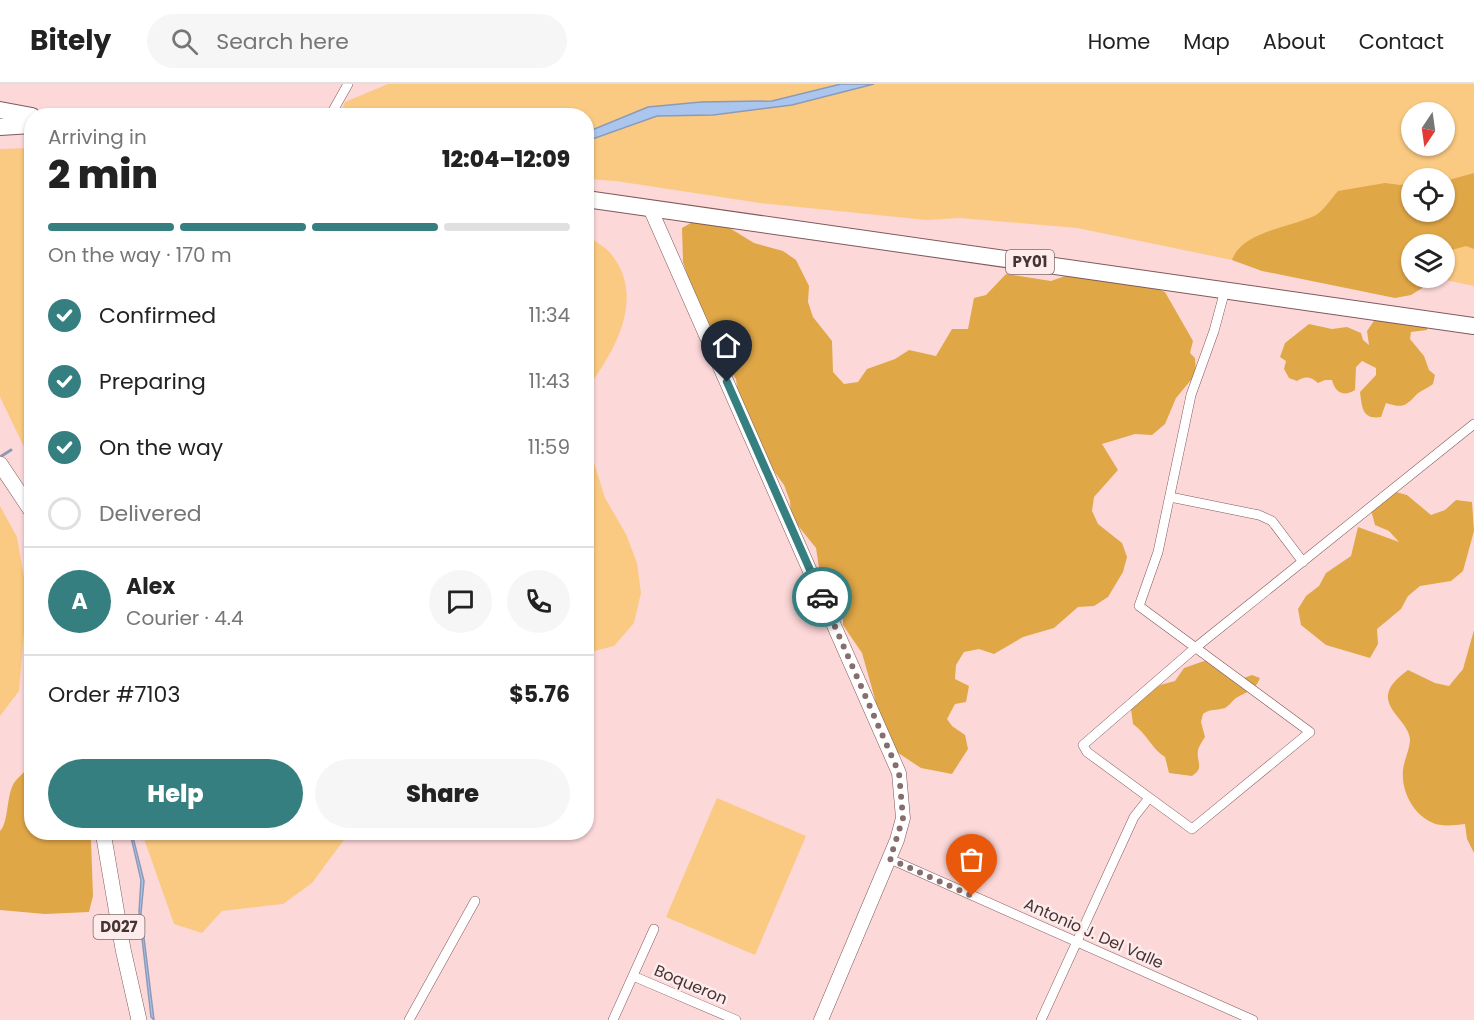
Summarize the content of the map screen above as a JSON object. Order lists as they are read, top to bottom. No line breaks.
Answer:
{"streets":{"highway":["PY01"],"main road":["D027"],"street":["Antonio J. Del Valle","Boqueron"]},"north":"bottom","page":{"header":"Bitely","search":"Search here","nav":["Home","Map","About","Contact"],"heading":["2 min","Arriving in","12:04–12:09"],"panel":["Alex","Courier · 4.4","Order #7103","$5.76"],"bar":"On the way · 170 m","list":[["Confirmed","11:34"],["Preparing","11:43"],["On the way","11:59"],"Delivered"],"round":"A","buttons":["Help","Share"]}}
